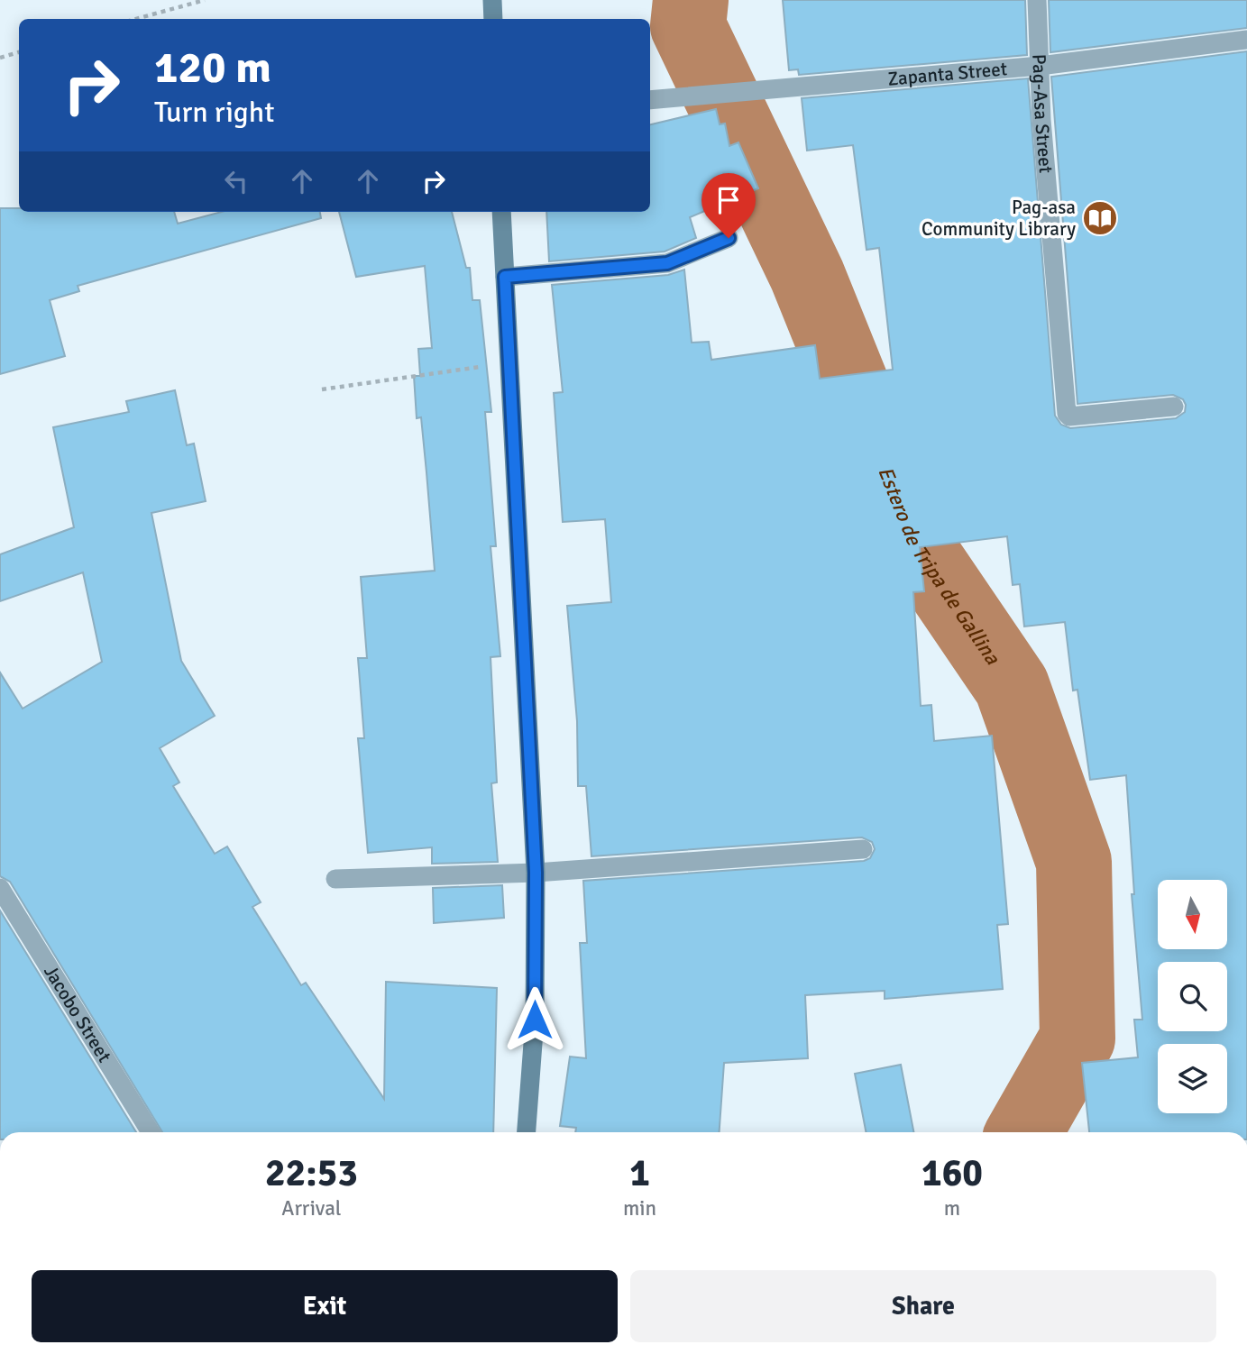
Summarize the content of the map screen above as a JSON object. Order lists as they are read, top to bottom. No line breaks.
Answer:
{"streets":{"street":["Zapanta Street","Pag-Asa Street","Jacobo Street"]},"crossings":[["Zapanta Street","Pag-Asa Street"]],"water":["Estero de Tripa de Gallina"],"places":{"library":["Pag-asa Community Library"]},"north":"bottom","page":{"turn":["120 m","Turn right"],"eta":["22:53","Arrival","1","min","160","m"],"buttons":["Exit","Share"]}}
